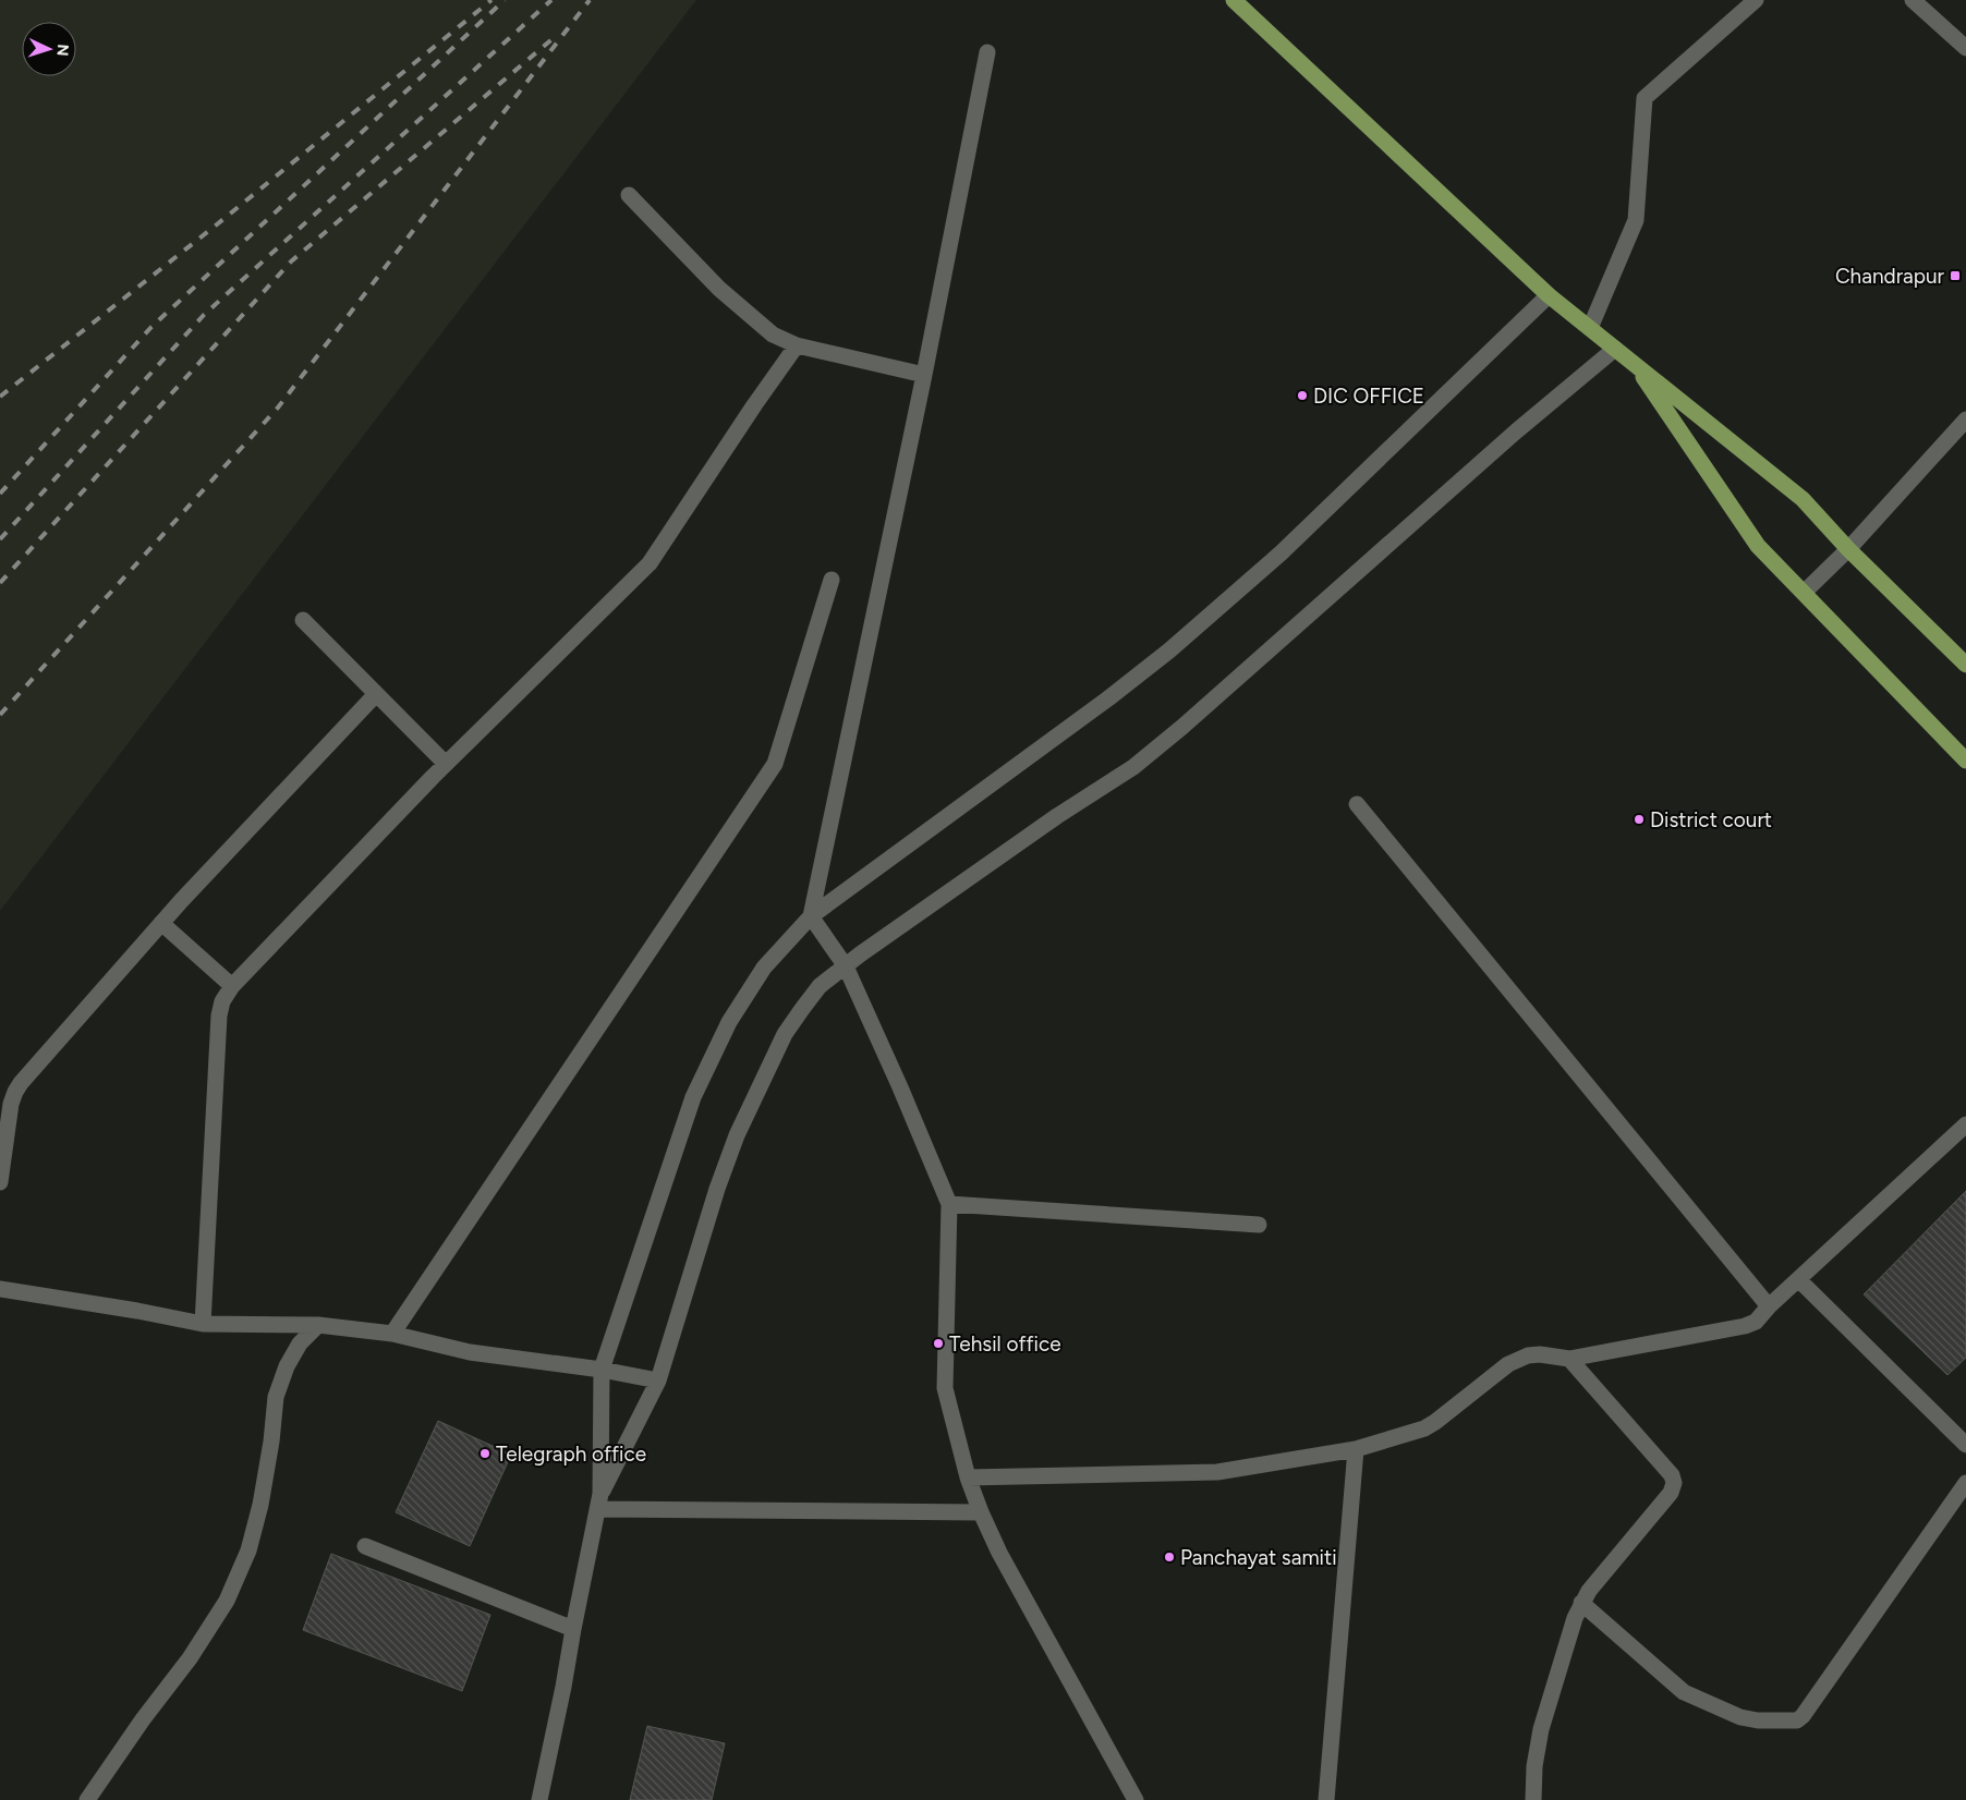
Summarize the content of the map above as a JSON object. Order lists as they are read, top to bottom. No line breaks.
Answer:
{"places":{"transit":["Chandrapur"],"other":["DIC OFFICE","District court","Tehsil office","Telegraph office","Panchayat samiti"]},"north":"right"}
